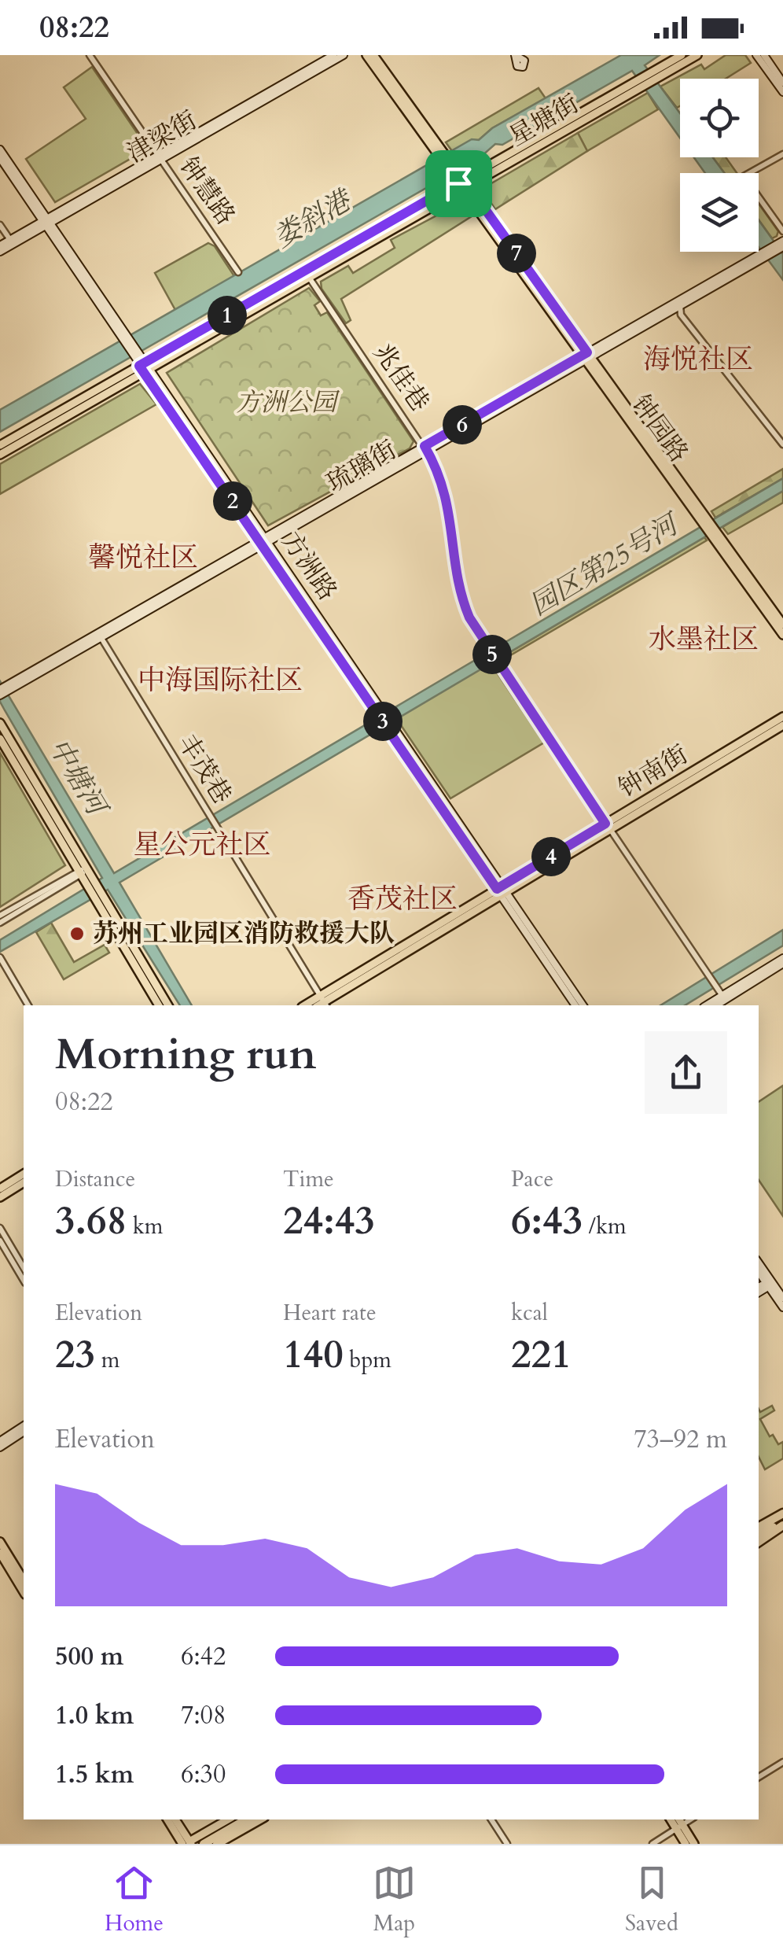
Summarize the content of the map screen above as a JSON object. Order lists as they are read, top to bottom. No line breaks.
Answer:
{"streets":{"main road":["星塘街","津梁街","钟园路","琉璃街","方洲路","钟南街"],"street":["钟慧路","兆佳巷","丰茂巷"]},"crossings":[["星塘街","兆佳巷"],["星塘街","钟园路"],["星塘街","方洲路"],["津梁街","钟慧路"],["津梁街","方洲路"],["兆佳巷","琉璃街"],["兆佳巷","钟南街"],["钟园路","琉璃街"],["琉璃街","方洲路"],["琉璃街","丰茂巷"],["方洲路","钟南街"],["丰茂巷","钟南街"]],"districts":["海悦社区","馨悦社区","水墨社区","中海国际社区","星公元社区","香茂社区"],"water":["娄斜港","园区第25号河","中塘河"],"parks":["方洲公园"],"places":["苏州工业园区消防救援大队"],"page":{"status":"08:22","pins":["7","1","6","2","5","3","4"],"heading":["Morning run","08:22"],"stats":[["Distance","3.68 km"],["Time","24:43"],["Pace","6:43 /km"],["Elevation","23 m"],["Heart rate","140 bpm"],["kcal","221"]],"chart":["Elevation","73–92 m"],"list":[{"name":"500 m","note":"6:42"},{"name":"1.0 km","note":"7:08"},{"name":"1.5 km","note":"6:30"}],"tabs":["Home","Map","Saved"]}}
